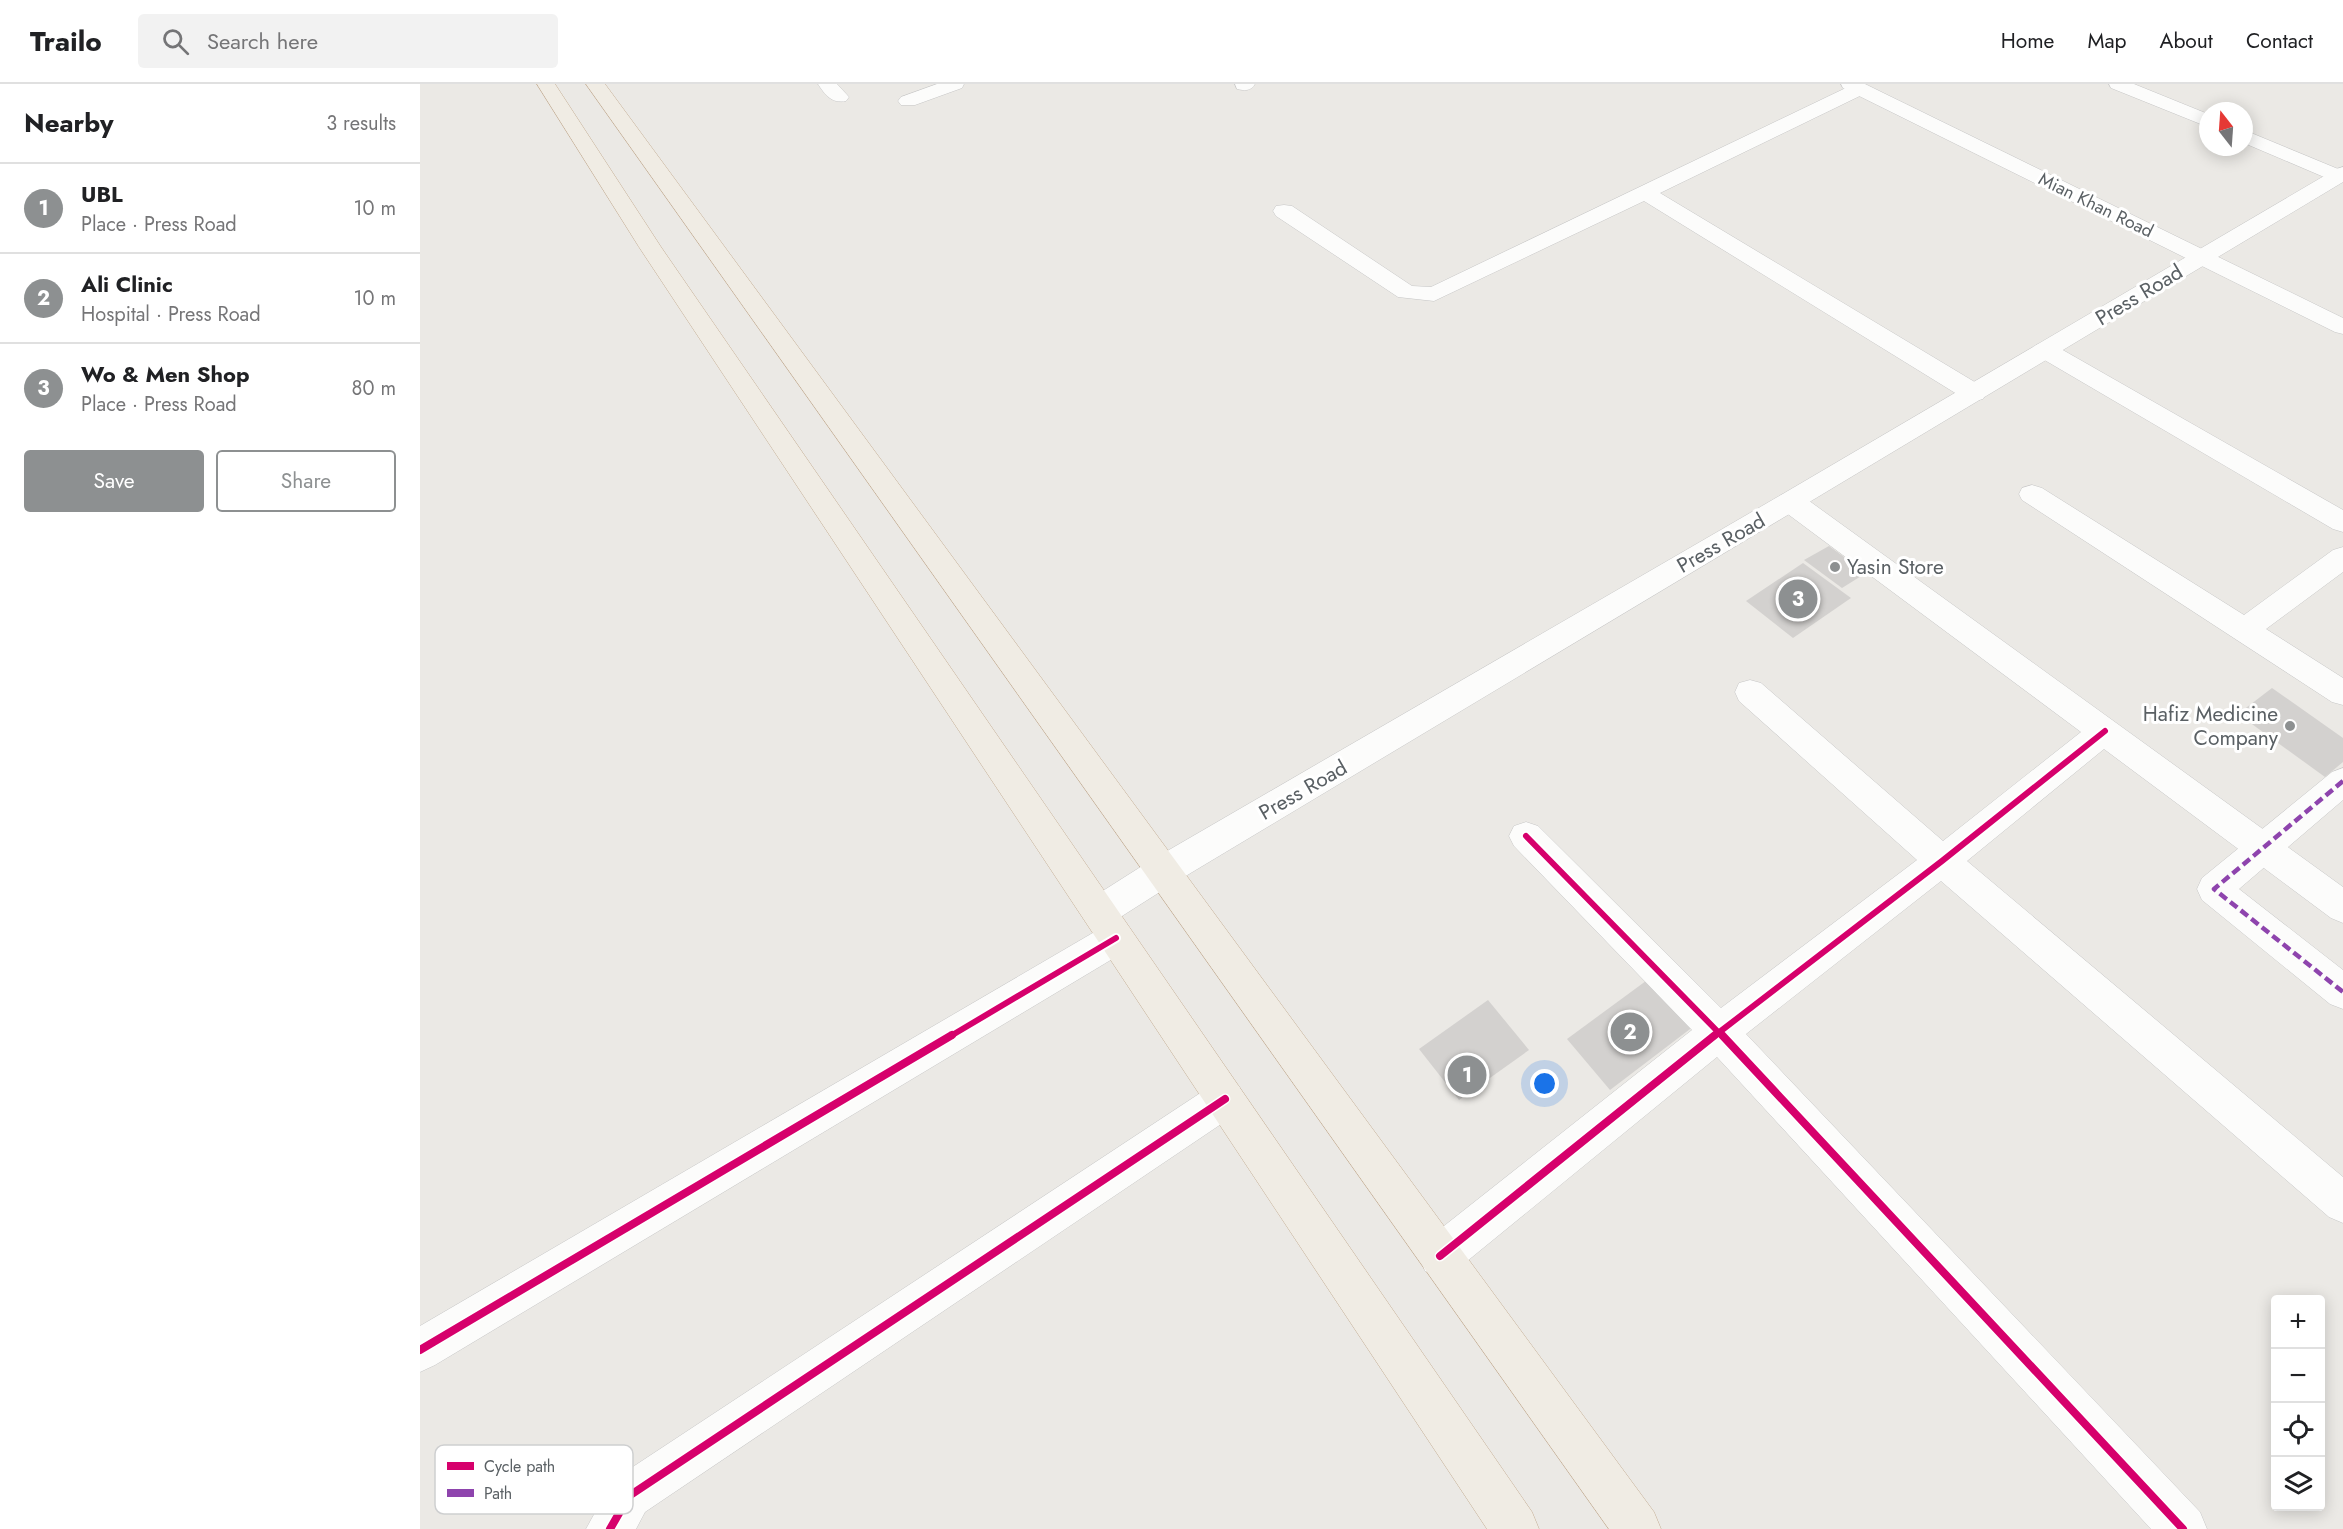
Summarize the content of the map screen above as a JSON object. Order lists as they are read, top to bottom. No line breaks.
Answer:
{"streets":{"street":["Mian Khan Road","Press Road"]},"crossings":[["Mian Khan Road","Press Road"]],"places":["Yasin Store","Hafiz Medicine Company"],"legend":["Cycle path","Path"],"north":"top","page":{"header":"Trailo","search":"Search here","nav":["Home","Map","About","Contact"],"heading":["Nearby","3 results"],"list":[{"mark":"1","name":"UBL","note":"Place · Press Road","value":"10 m"},{"mark":"2","name":"Ali Clinic","note":"Hospital · Press Road","value":"10 m"},{"mark":"3","name":"Wo & Men Shop","note":"Place · Press Road","value":"80 m"}],"buttons":["Save","Share"],"pins":["3","2","1"],"map_buttons":["+","−"]}}
